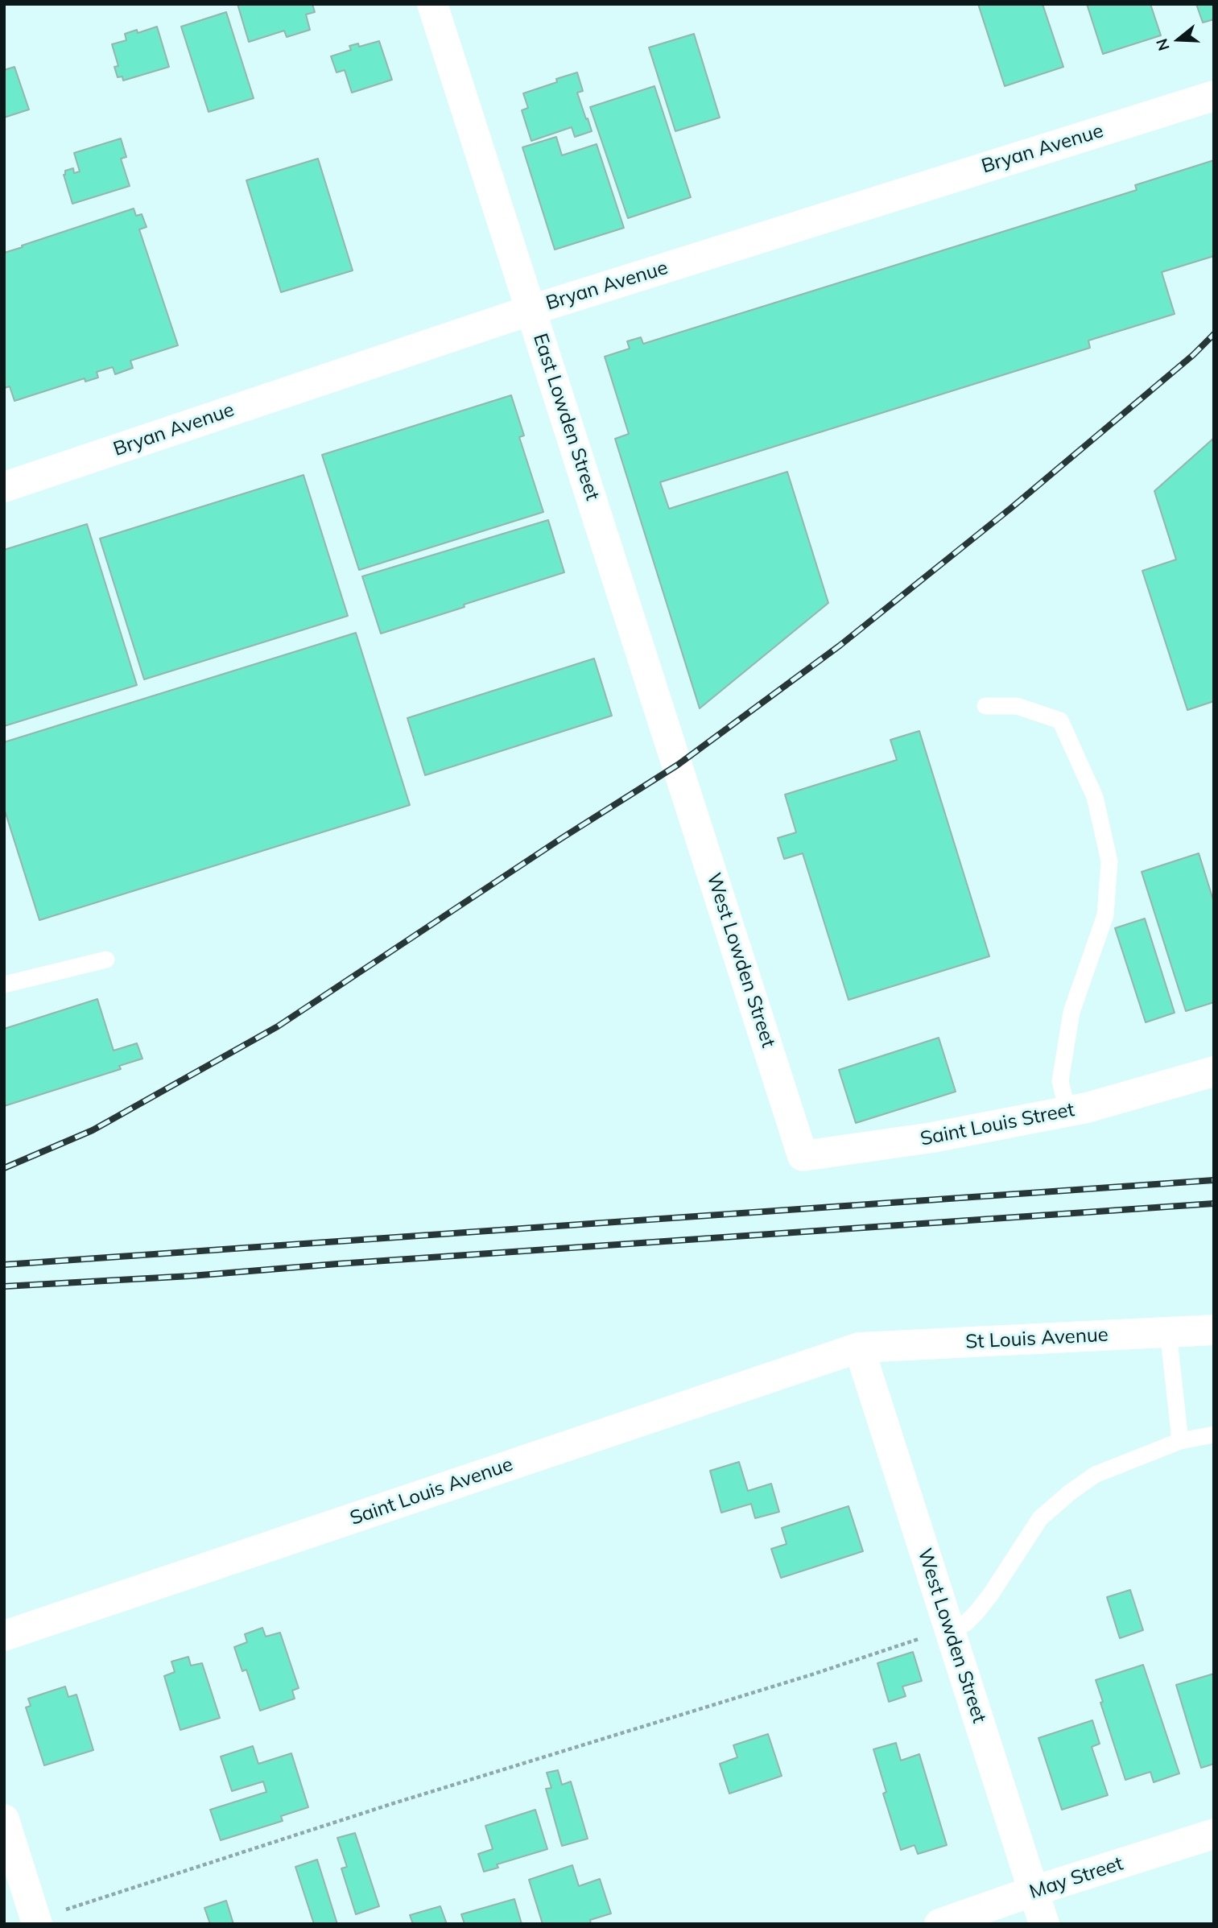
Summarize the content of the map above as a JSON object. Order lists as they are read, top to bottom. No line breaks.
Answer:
{"streets":{"street":["Bryan Avenue","East Lowden Street","West Lowden Street","Saint Louis Street","St Louis Avenue","Saint Louis Avenue","May Street"]},"crossings":[["Bryan Avenue","East Lowden Street"],["East Lowden Street","West Lowden Street"],["West Lowden Street","Saint Louis Street"],["West Lowden Street","St Louis Avenue"],["West Lowden Street","Saint Louis Avenue"],["West Lowden Street","May Street"],["St Louis Avenue","Saint Louis Avenue"]],"north":"left"}
